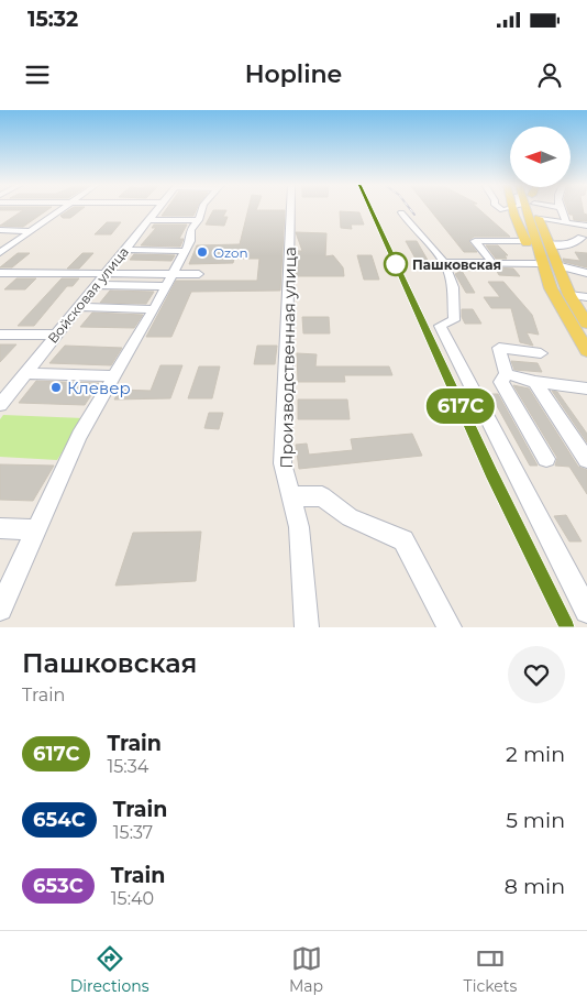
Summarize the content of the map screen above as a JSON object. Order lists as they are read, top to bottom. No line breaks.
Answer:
{"streets":{"street":["Войсковая улица","Производственная улица"]},"places":["Ozon","Пашковская","Клевер"],"north":"left","page":{"status":"15:32","header":"Hopline","on_map":"617C","heading":["Пашковская","Train"],"list":[{"mark":"617C","name":"Train","note":"15:34","value":"2 min"},{"mark":"654С","name":"Train","note":"15:37","value":"5 min"},{"mark":"653С","name":"Train","note":"15:40","value":"8 min"}],"tabs":["Directions","Map","Tickets"]}}
